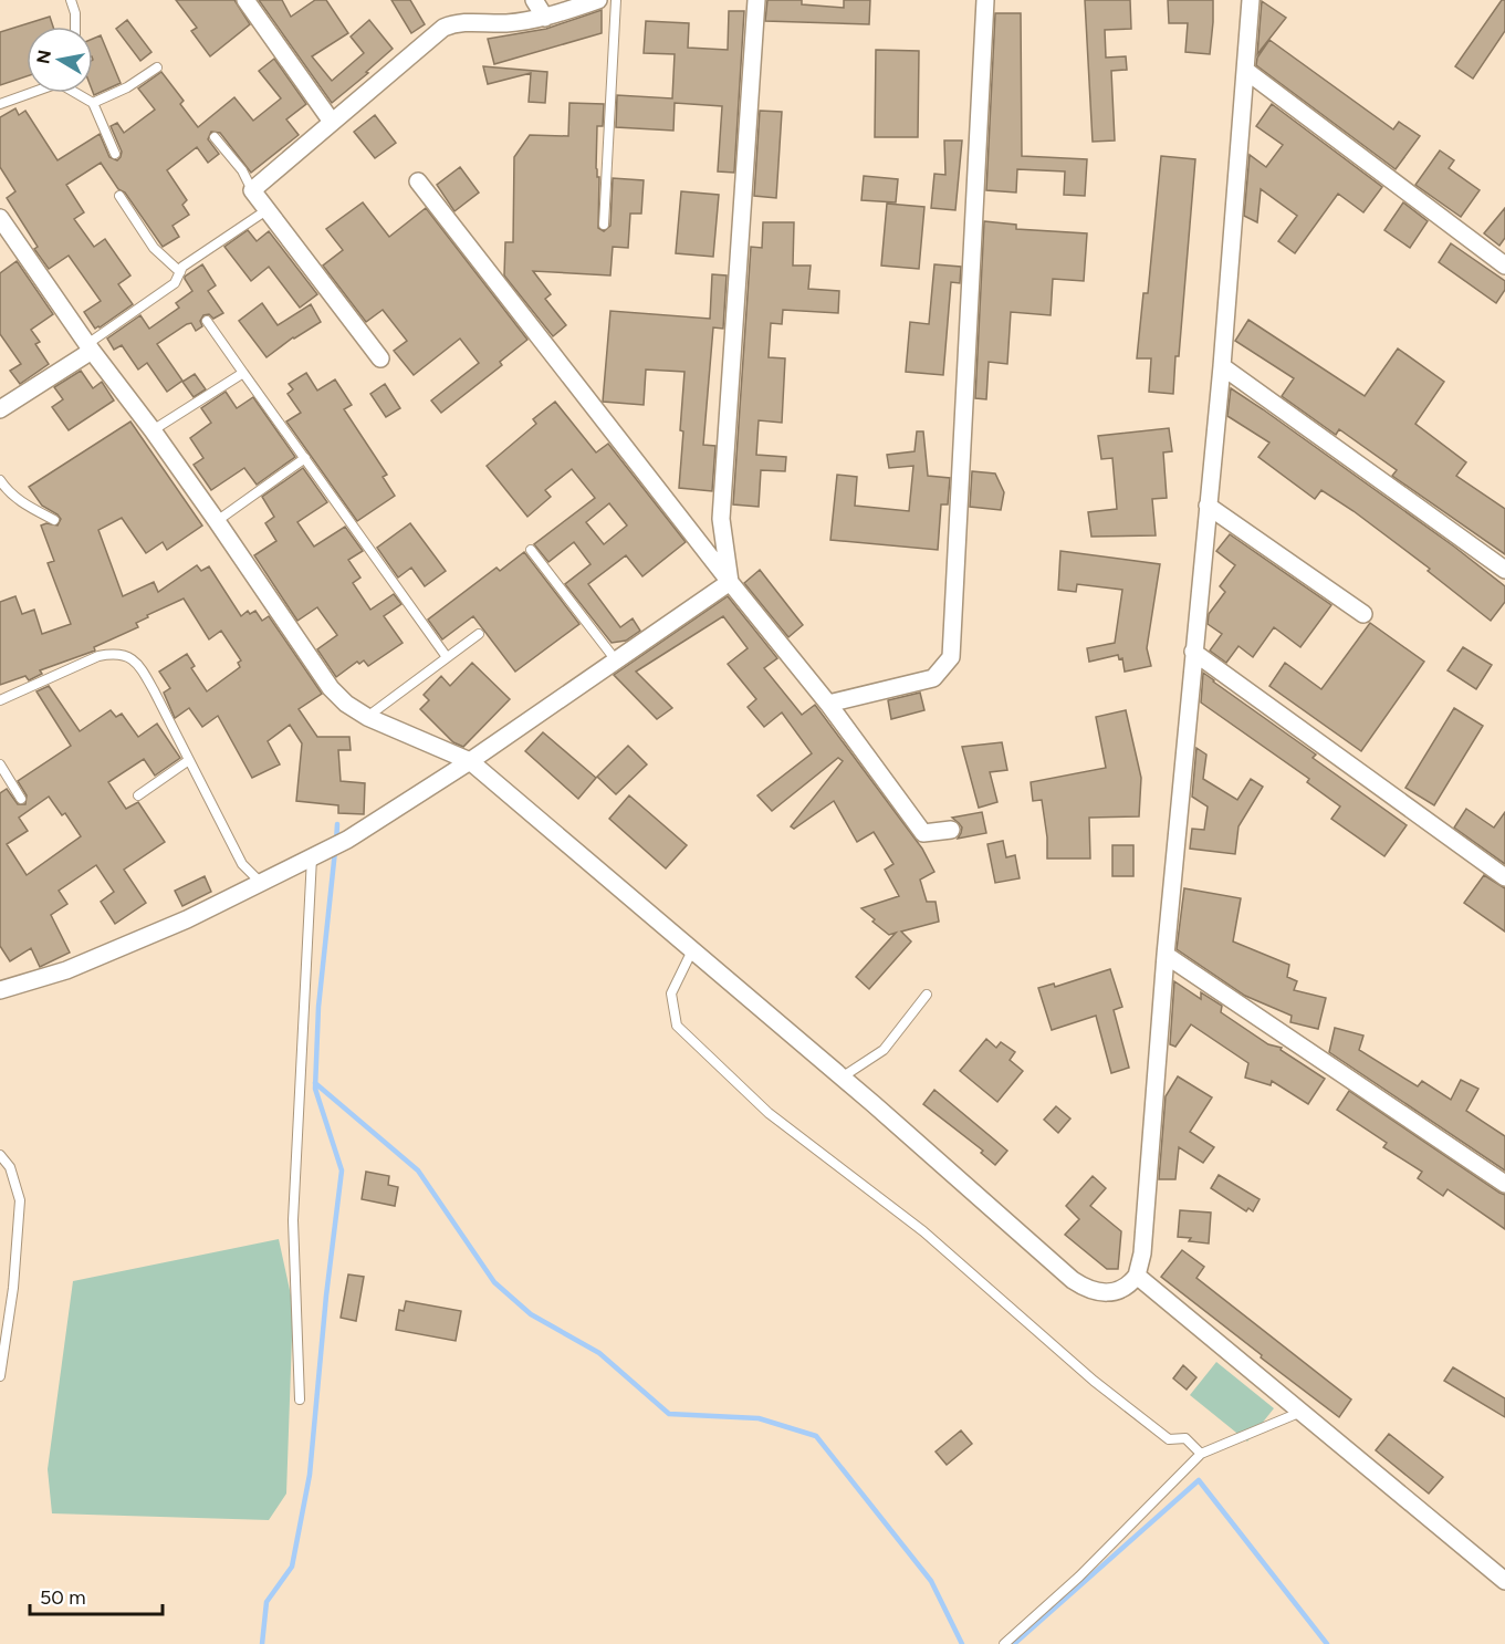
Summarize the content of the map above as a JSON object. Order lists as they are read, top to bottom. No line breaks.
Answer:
{"scale_bar":"50 m","north":"left"}
